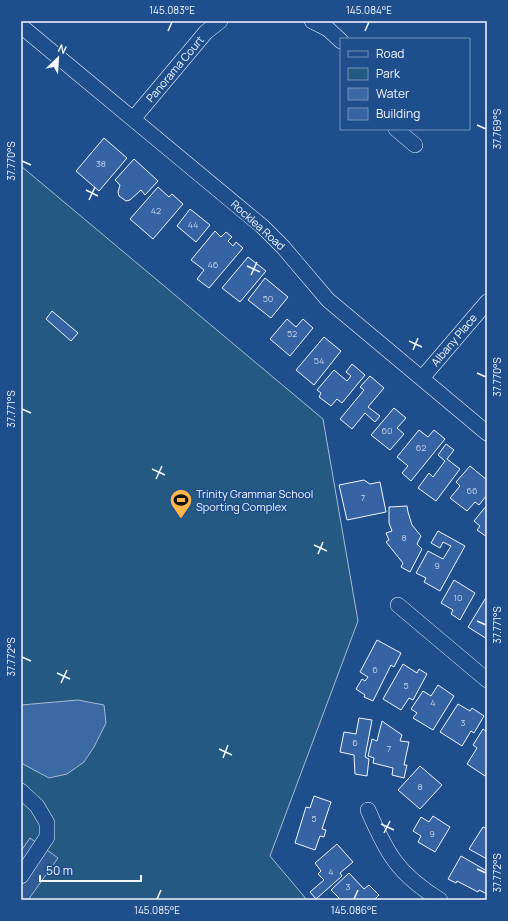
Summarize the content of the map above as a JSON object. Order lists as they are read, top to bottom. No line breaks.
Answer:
{"streets":{"street":["Panorama Court","Rocklea Road","Albany Place"]},"crossings":[["Panorama Court","Rocklea Road"],["Rocklea Road","Albany Place"]],"places":{"sports":["Trinity Grammar School Sporting Complex"]},"house_numbers":["38","42","44","46","50","52","54","60","62","66","7","8","9","10","6","5","4","3","6","7","8","5","9","4","3"],"legend":["Road","Park","Water","Building"],"scale_bar":"50 m","north":"top right","coordinates":["145.083°E","145.084°E","37.769°S","37.770°S","37.771°S","37.772°S","145.085°E","145.086°E"]}
